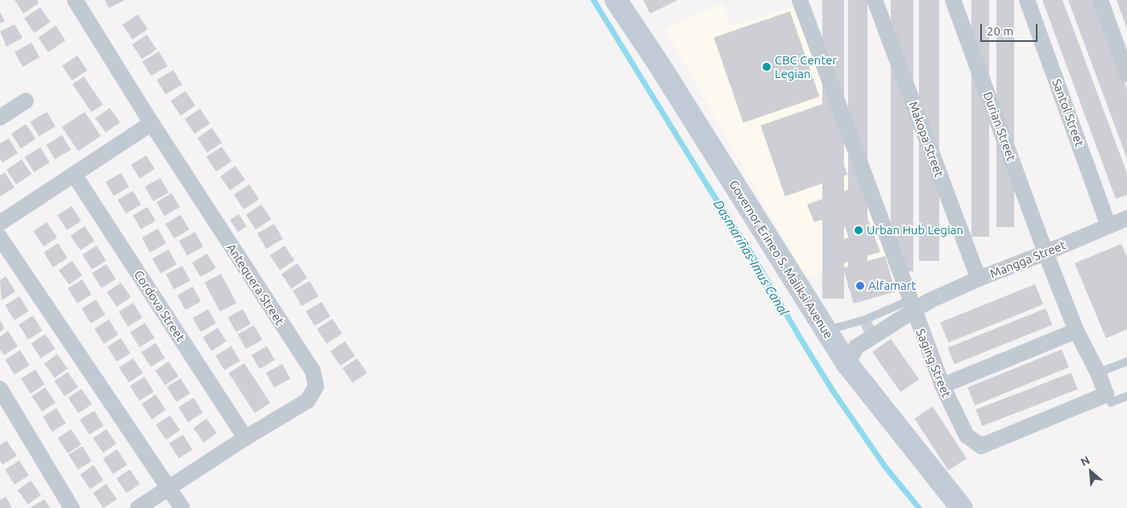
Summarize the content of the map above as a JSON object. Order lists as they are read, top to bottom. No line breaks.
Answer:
{"streets":{"main road":["Governor Erineo S. Maliksi Avenue"],"street":["Santol Street","Durian Street","Makopa Street","Mangga Street","Antequera Street","Cordova Street","Saging Street"]},"crossings":[["Santol Street","Mangga Street"],["Durian Street","Mangga Street"],["Makopa Street","Mangga Street"],["Governor Erineo S. Maliksi Avenue","Mangga Street"],["Mangga Street","Saging Street"],["Antequera Street","Cordova Street"]],"water":["Dasmariñas-Imus Canal"],"places":["CBC Center Legian","Urban Hub Legian","Alfamart"],"scale_bar":"20 m","north":"top left"}
